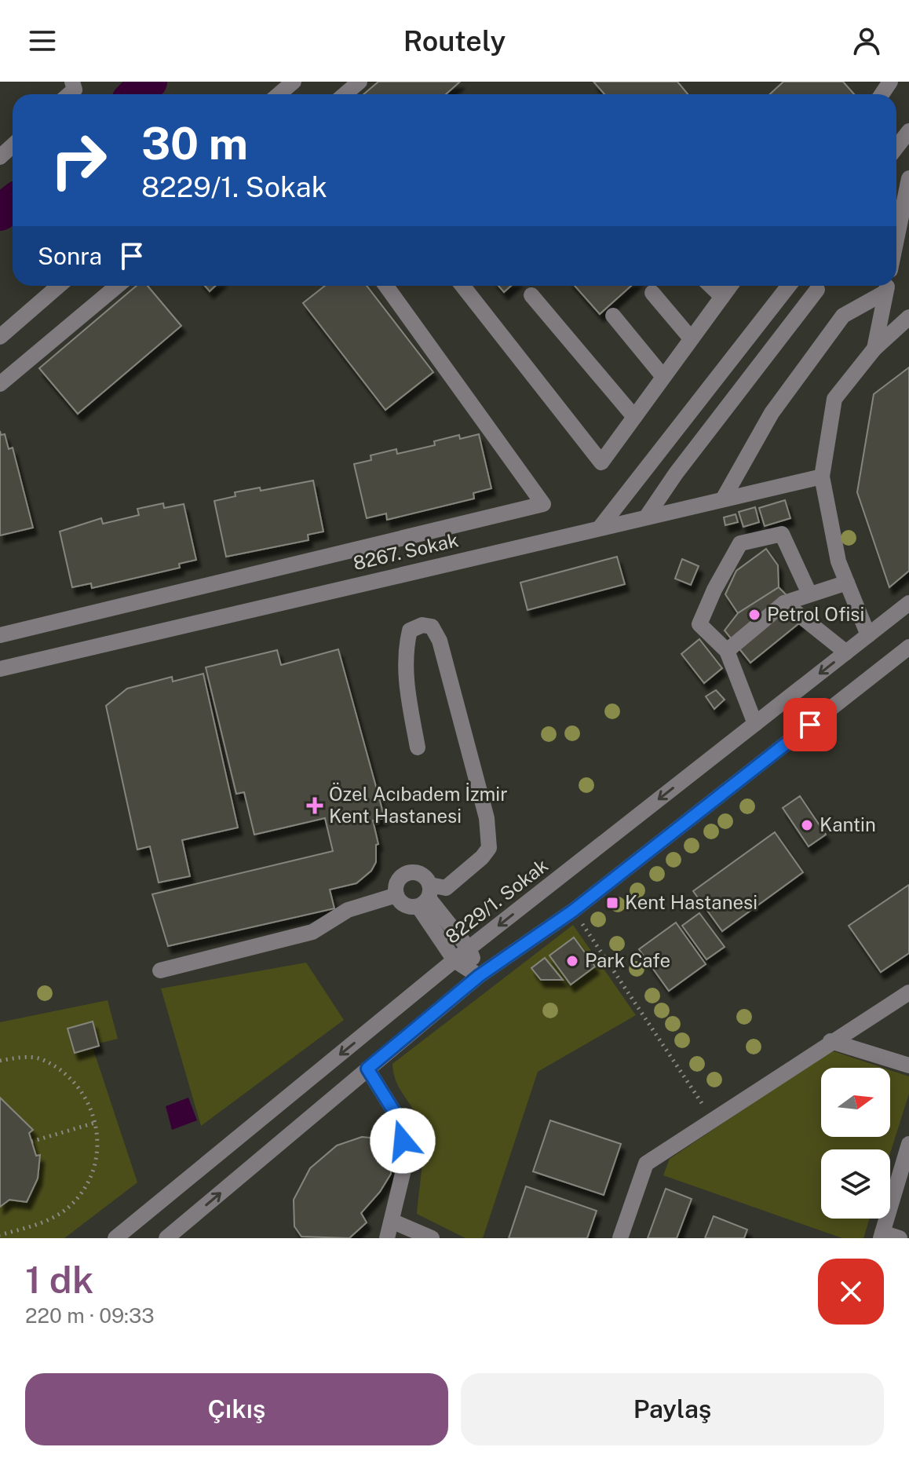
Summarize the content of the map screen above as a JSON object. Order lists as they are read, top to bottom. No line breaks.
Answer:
{"streets":{"street":["8267. Sokak","8229/1. Sokak"]},"places":{"other":["Petrol Ofisi","Kantin","Park Cafe"],"health":["Özel Acıbadem İzmir Kent Hastanesi"],"transit":["Kent Hastanesi"]},"north":"right","page":{"header":"Routely","turn":["30 m","8229/1. Sokak"],"then":"Sonra","heading":["1 dk","220 m · 09:33"],"buttons":["Çıkış","Paylaş"]}}
